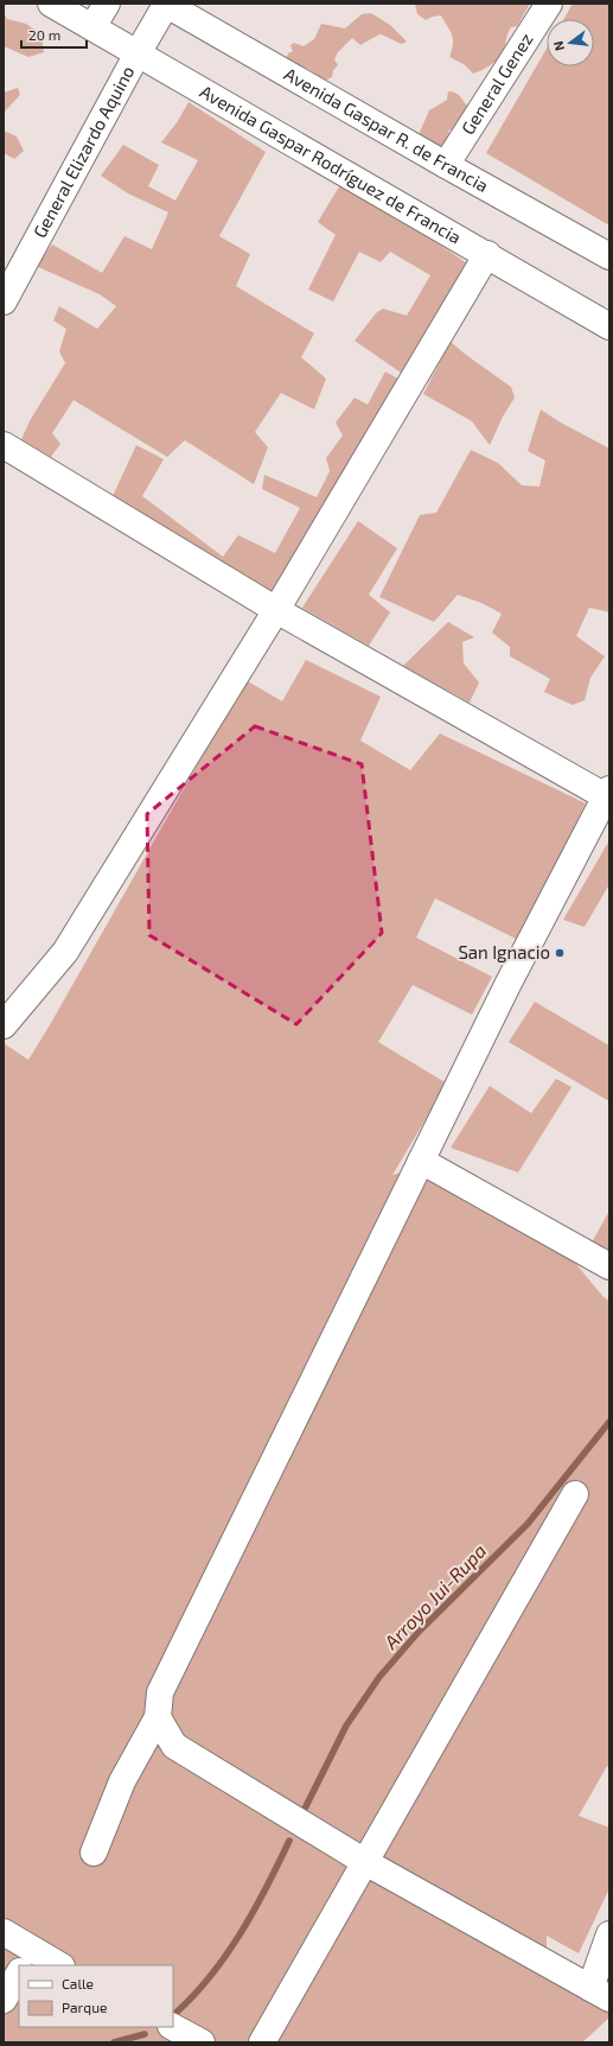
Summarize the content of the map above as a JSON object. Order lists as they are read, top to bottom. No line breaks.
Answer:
{"streets":{"street":["General Genez","Avenida Gaspar R. de Francia","General Elizardo Aquino","Avenida Gaspar Rodríguez de Francia"]},"crossings":[["General Genez","Avenida Gaspar R. de Francia"],["Avenida Gaspar R. de Francia","General Elizardo Aquino"],["General Elizardo Aquino","Avenida Gaspar Rodríguez de Francia"]],"water":["Arroyo Jui-Rupa"],"places":["San Ignacio"],"legend":["Calle","Parque"],"scale_bar":"20 m","north":"left"}
